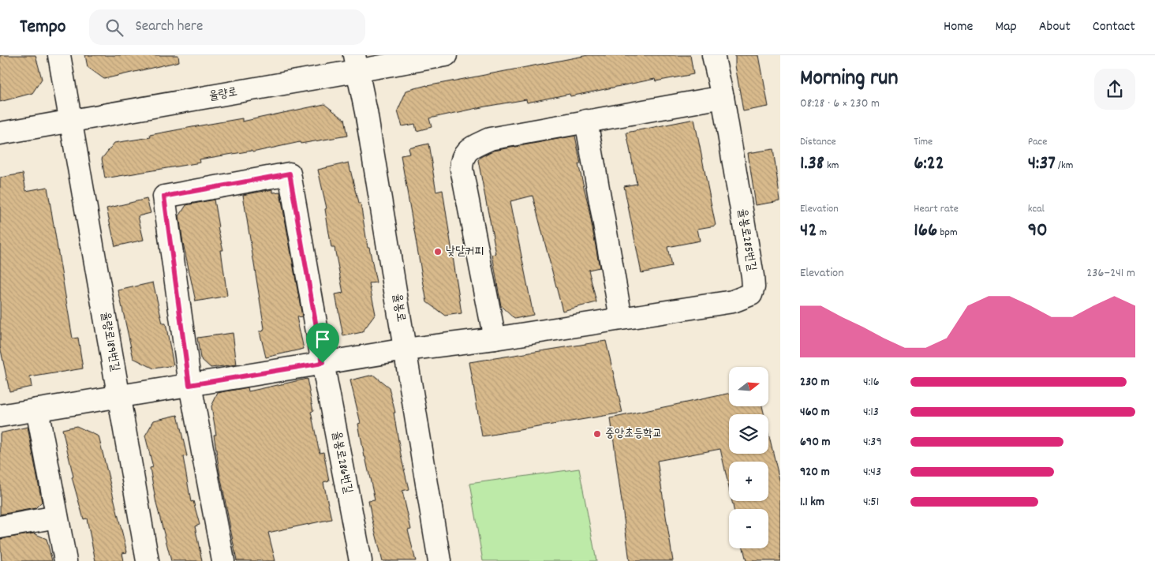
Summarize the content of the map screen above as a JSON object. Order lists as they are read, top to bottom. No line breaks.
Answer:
{"streets":{"street":["율량로","율봉로285번길","율봉로","율량로189번길","율봉로286번길"]},"crossings":[["율량로","율봉로"],["율량로","율량로189번길"],["율봉로285번길","율봉로"]],"places":["낮달커피","중앙초등학교"],"north":"right","page":{"header":"Tempo","search":"Search here","nav":["Home","Map","About","Contact"],"heading":["Morning run","08:28 · 6 × 230 m"],"stats":[["Distance","1.38 km"],["Time","6:22"],["Pace","4:37 /km"],["Elevation","42 m"],["Heart rate","166 bpm"],["kcal","90"]],"chart":["Elevation","236–241 m"],"map_buttons":["+","−"],"list":[{"name":"230 m","note":"4:16"},{"name":"460 m","note":"4:13"},{"name":"690 m","note":"4:39"},{"name":"920 m","note":"4:43"},{"name":"1.1 km","note":"4:51"}]}}
